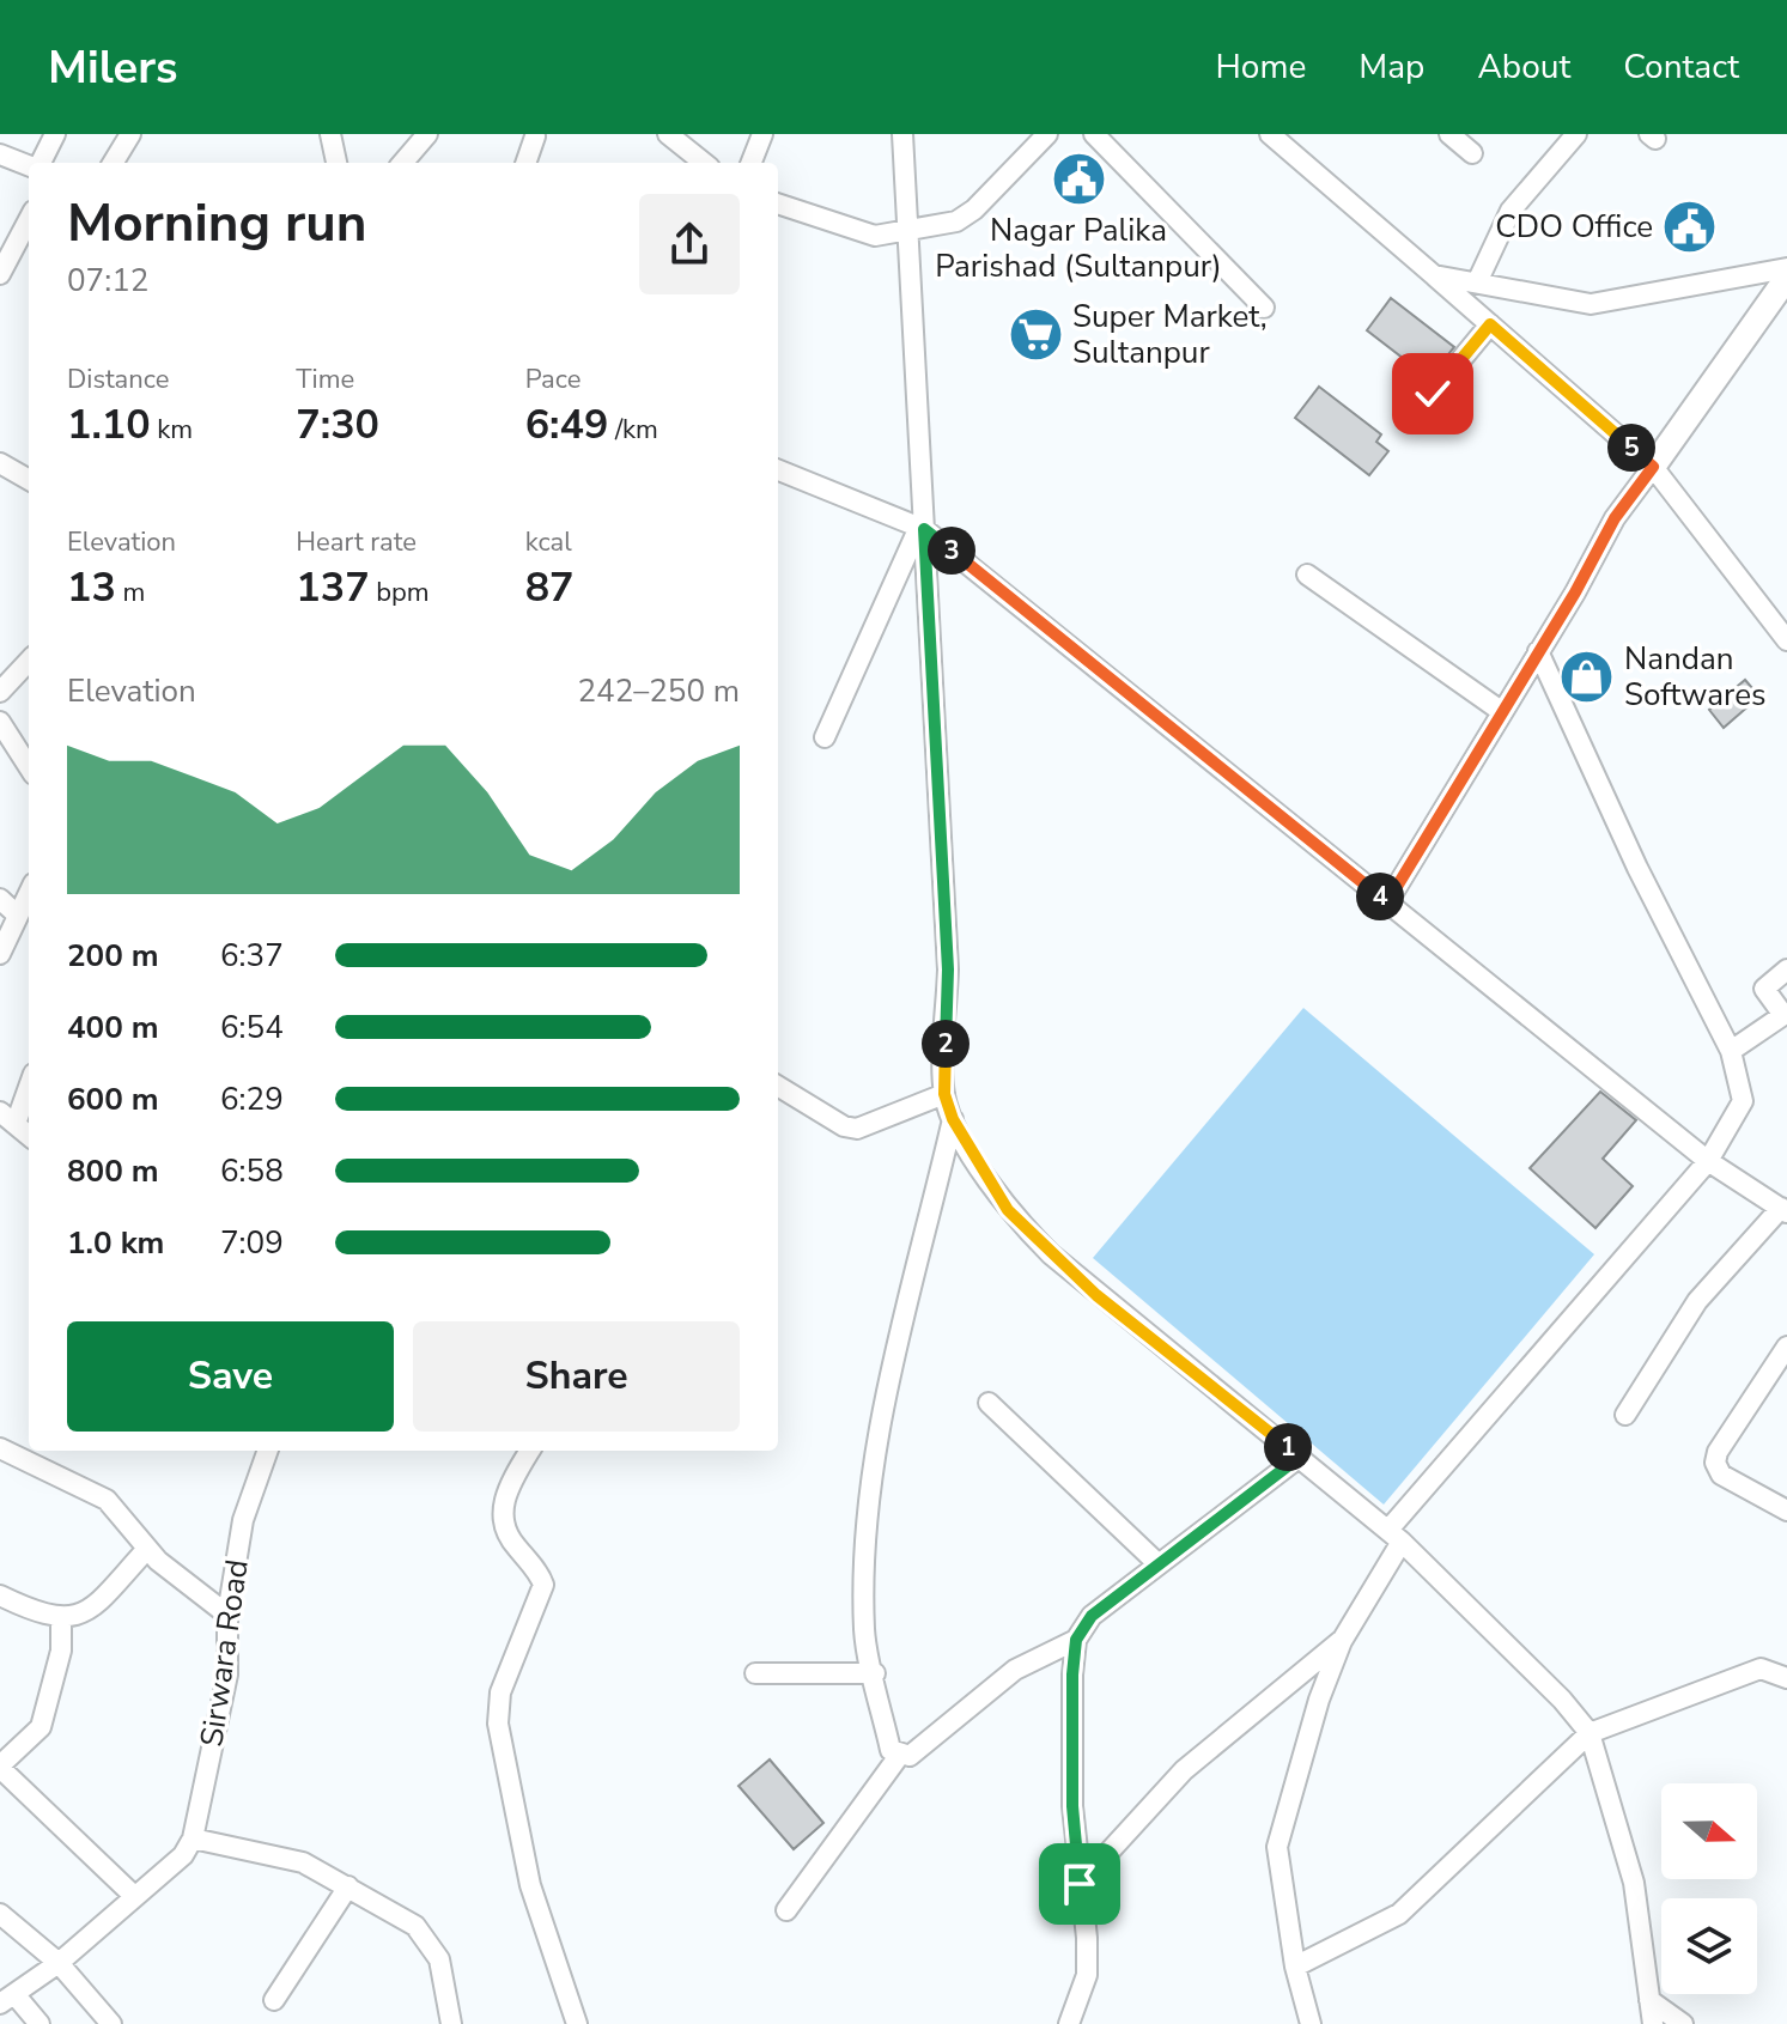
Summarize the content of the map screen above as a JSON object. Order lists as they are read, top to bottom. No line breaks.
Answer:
{"streets":{"street":["Sirwara Road"]},"places":{"public building":["Nagar Palika Parishad (Sultanpur)","CDO Office"],"supermarket":["Super Market, Sultanpur"],"shop":["Nandan Softwares"]},"north":"right","page":{"header":"Milers","nav":["Home","Map","About","Contact"],"heading":["Morning run","07:12"],"stats":[["Distance","1.10 km"],["Time","7:30"],["Pace","6:49 /km"],["Elevation","13 m"],["Heart rate","137 bpm"],["kcal","87"]],"pins":["5","3","4","2","1"],"chart":["Elevation","242–250 m"],"list":[{"name":"200 m","note":"6:37"},{"name":"400 m","note":"6:54"},{"name":"600 m","note":"6:29"},{"name":"800 m","note":"6:58"},{"name":"1.0 km","note":"7:09"}],"buttons":["Save","Share"]}}
